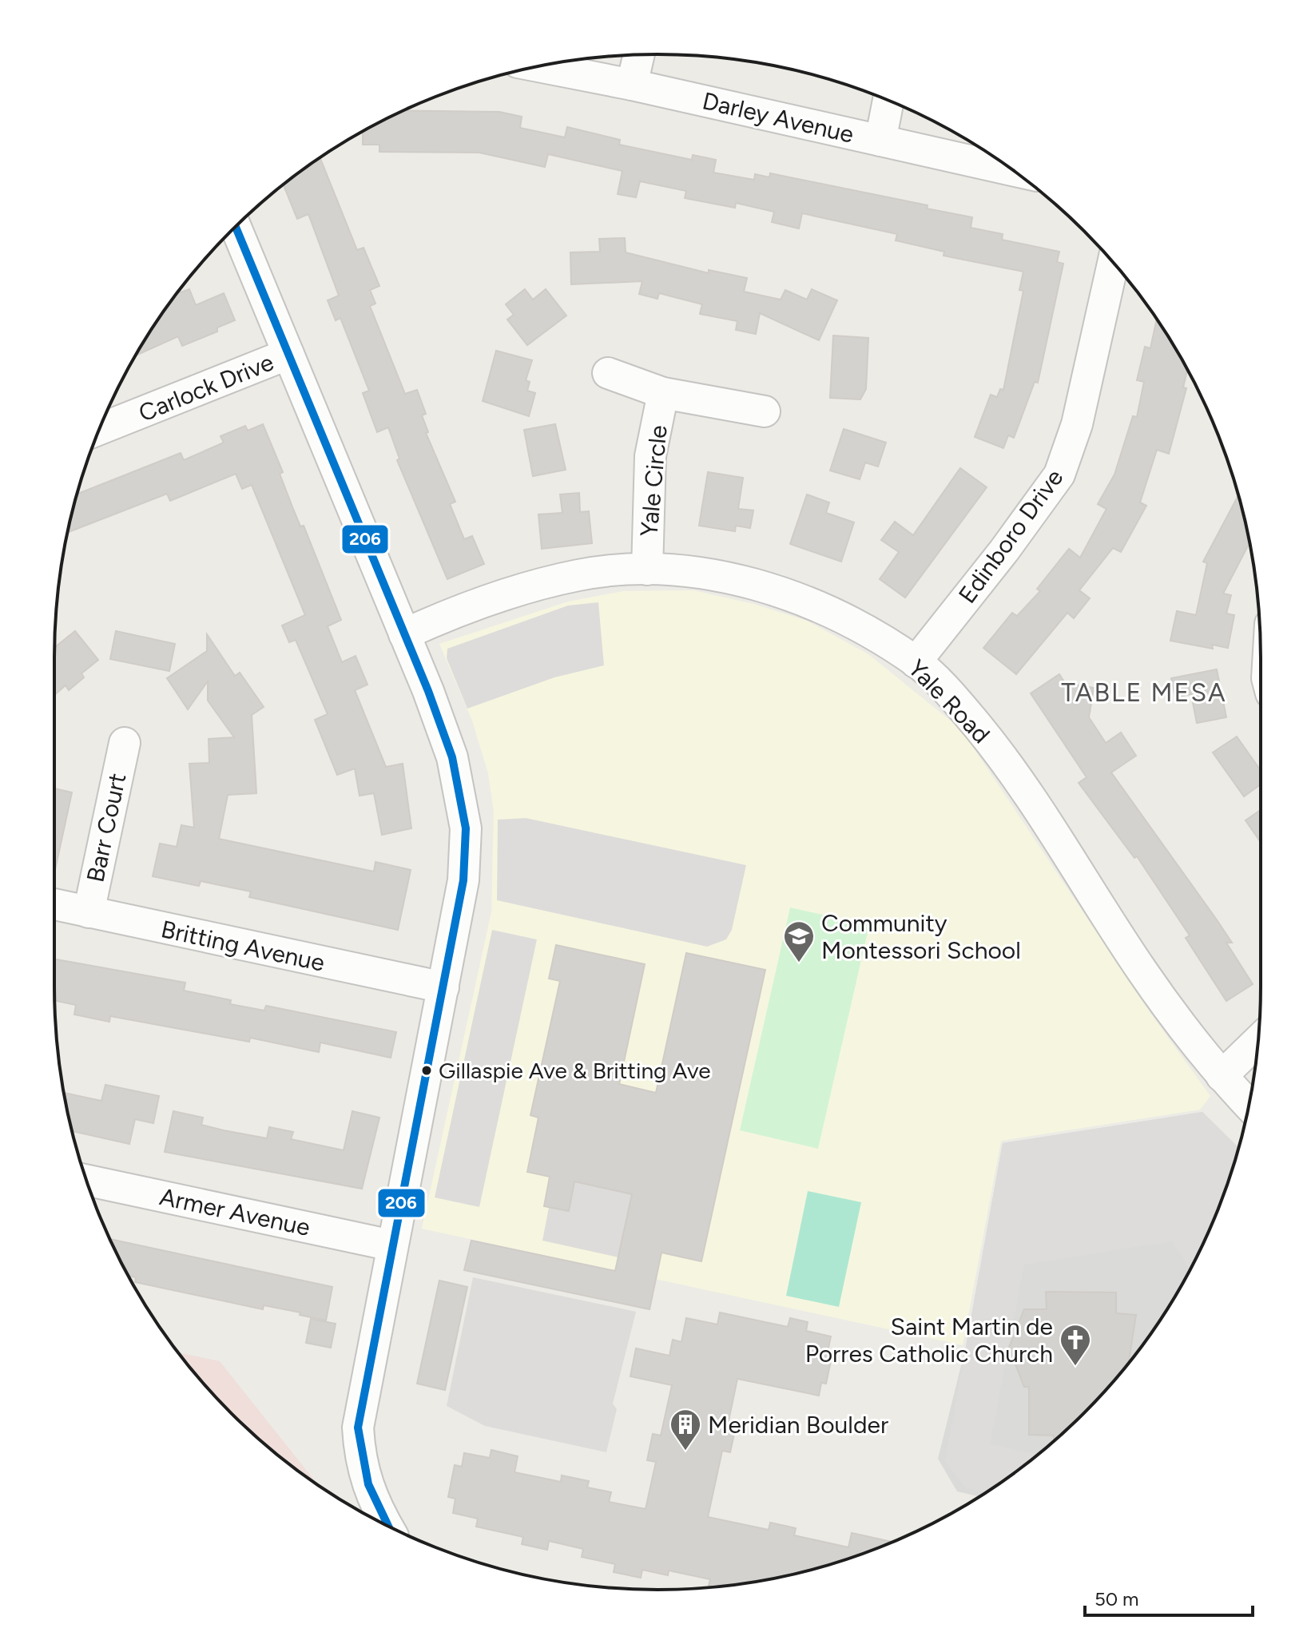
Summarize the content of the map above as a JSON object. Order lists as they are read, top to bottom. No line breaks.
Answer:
{"streets":{"street":["Darley Avenue","Carlock Drive","Yale Circle","Edinboro Drive","Yale Road","Barr Court","Britting Avenue","Armer Avenue"]},"crossings":[["Yale Circle","Yale Road"],["Edinboro Drive","Yale Road"],["Barr Court","Britting Avenue"]],"districts":["TABLE MESA"],"places":{"school or university":["Community Montessori School"],"other":["Gillaspie Ave & Britting Ave"],"church":["Saint Martin de Porres Catholic Church"],"building":["Meridian Boulder"]},"lines":["transit line 206"],"scale_bar":"50 m"}
